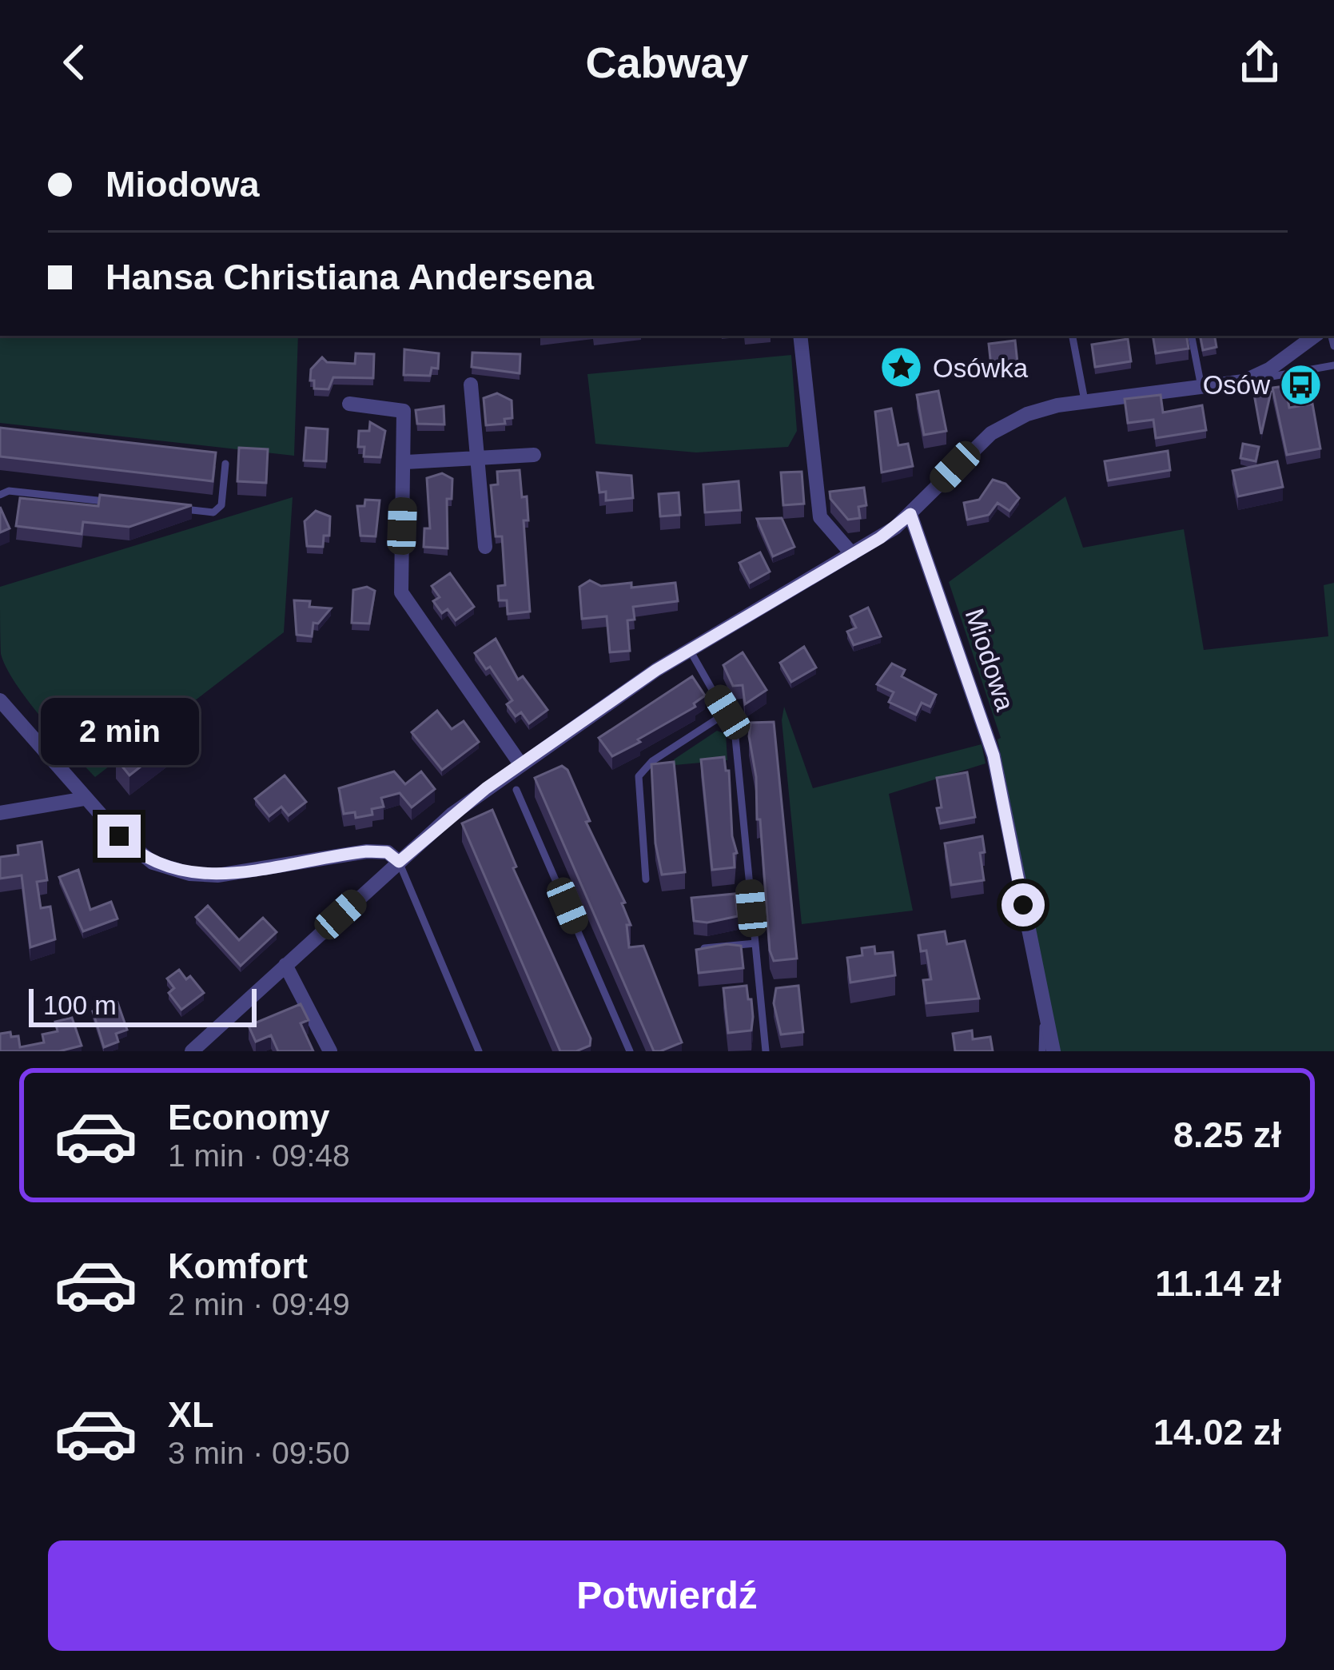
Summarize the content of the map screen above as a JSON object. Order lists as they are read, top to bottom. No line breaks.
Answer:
{"streets":{"street":["Miodowa"]},"places":{"place":["Osówka"],"bus stop":["Osów"]},"scale_bar":"100 m","page":{"header":"Cabway","banner":["Miodowa","Hansa Christiana Andersena"],"bubble":"2 min","scale":"100 m","list":[{"name":"Economy","note":"1 min · 09:48","value":"8.25 zł"},{"name":"Komfort","note":"2 min · 09:49","value":"11.14 zł"},{"name":"XL","note":"3 min · 09:50","value":"14.02 zł"}],"buttons":"Potwierdź"}}
